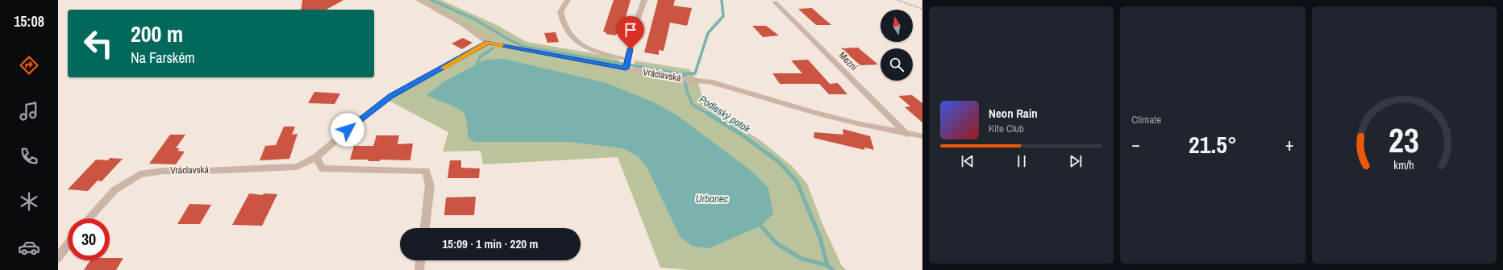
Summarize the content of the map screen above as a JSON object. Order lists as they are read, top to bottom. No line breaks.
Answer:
{"streets":{"street":["Mezní","Vráclavská"]},"crossings":[["Mezní","Vráclavská"]],"water":["Podleský potok","Urbanec"],"north":"top","page":{"tabs":"15:08","tile":"Climate","turn":["200 m","Na Farském"],"song":["Neon Rain","Kite Club"],"heat":["−","21.5°","+"],"limit":"30","trip":"15:09 · 1 min · 220 m","gauge":["23","km/h"]}}
